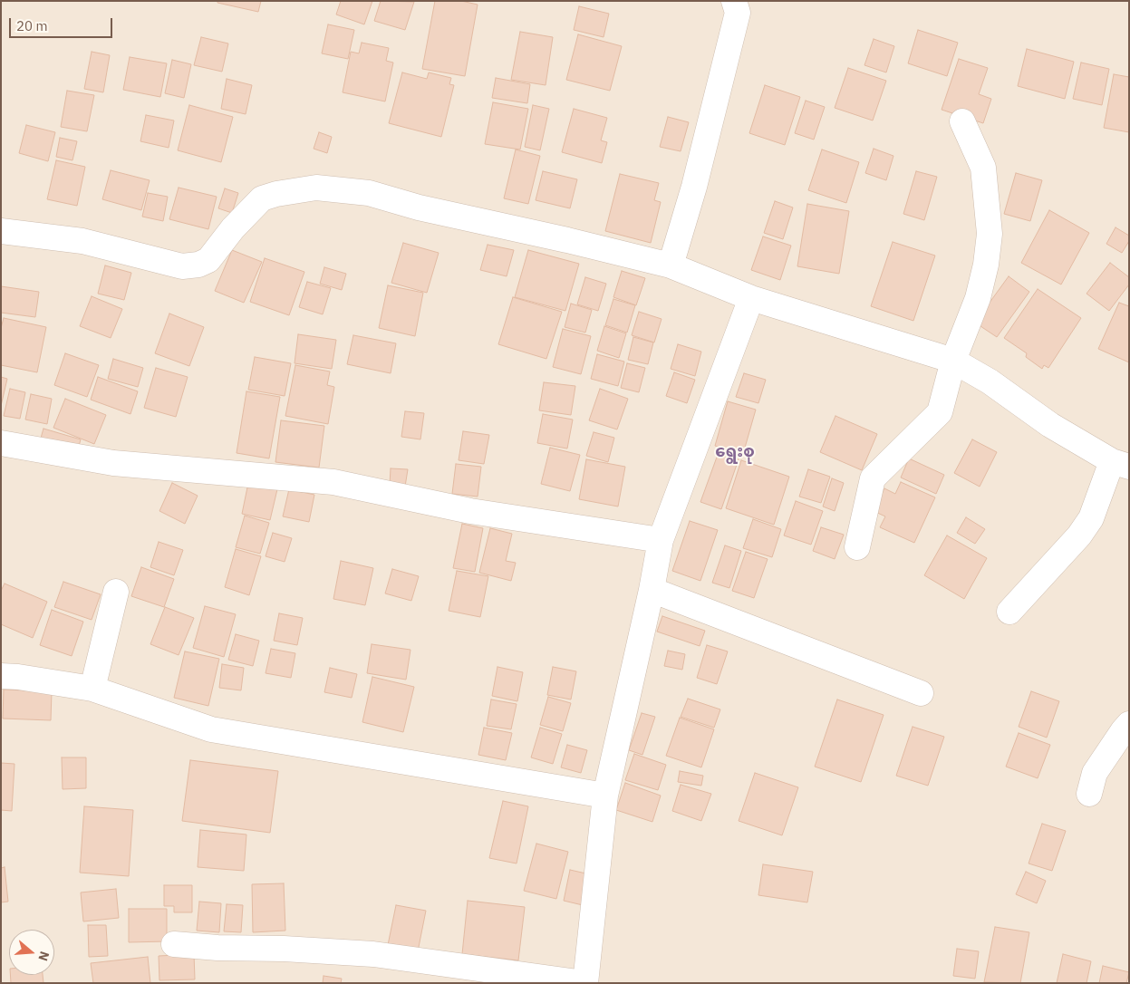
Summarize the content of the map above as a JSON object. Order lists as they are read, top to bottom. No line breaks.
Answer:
{"districts":["ရွေးစု"],"scale_bar":"20 m","north":"right"}
